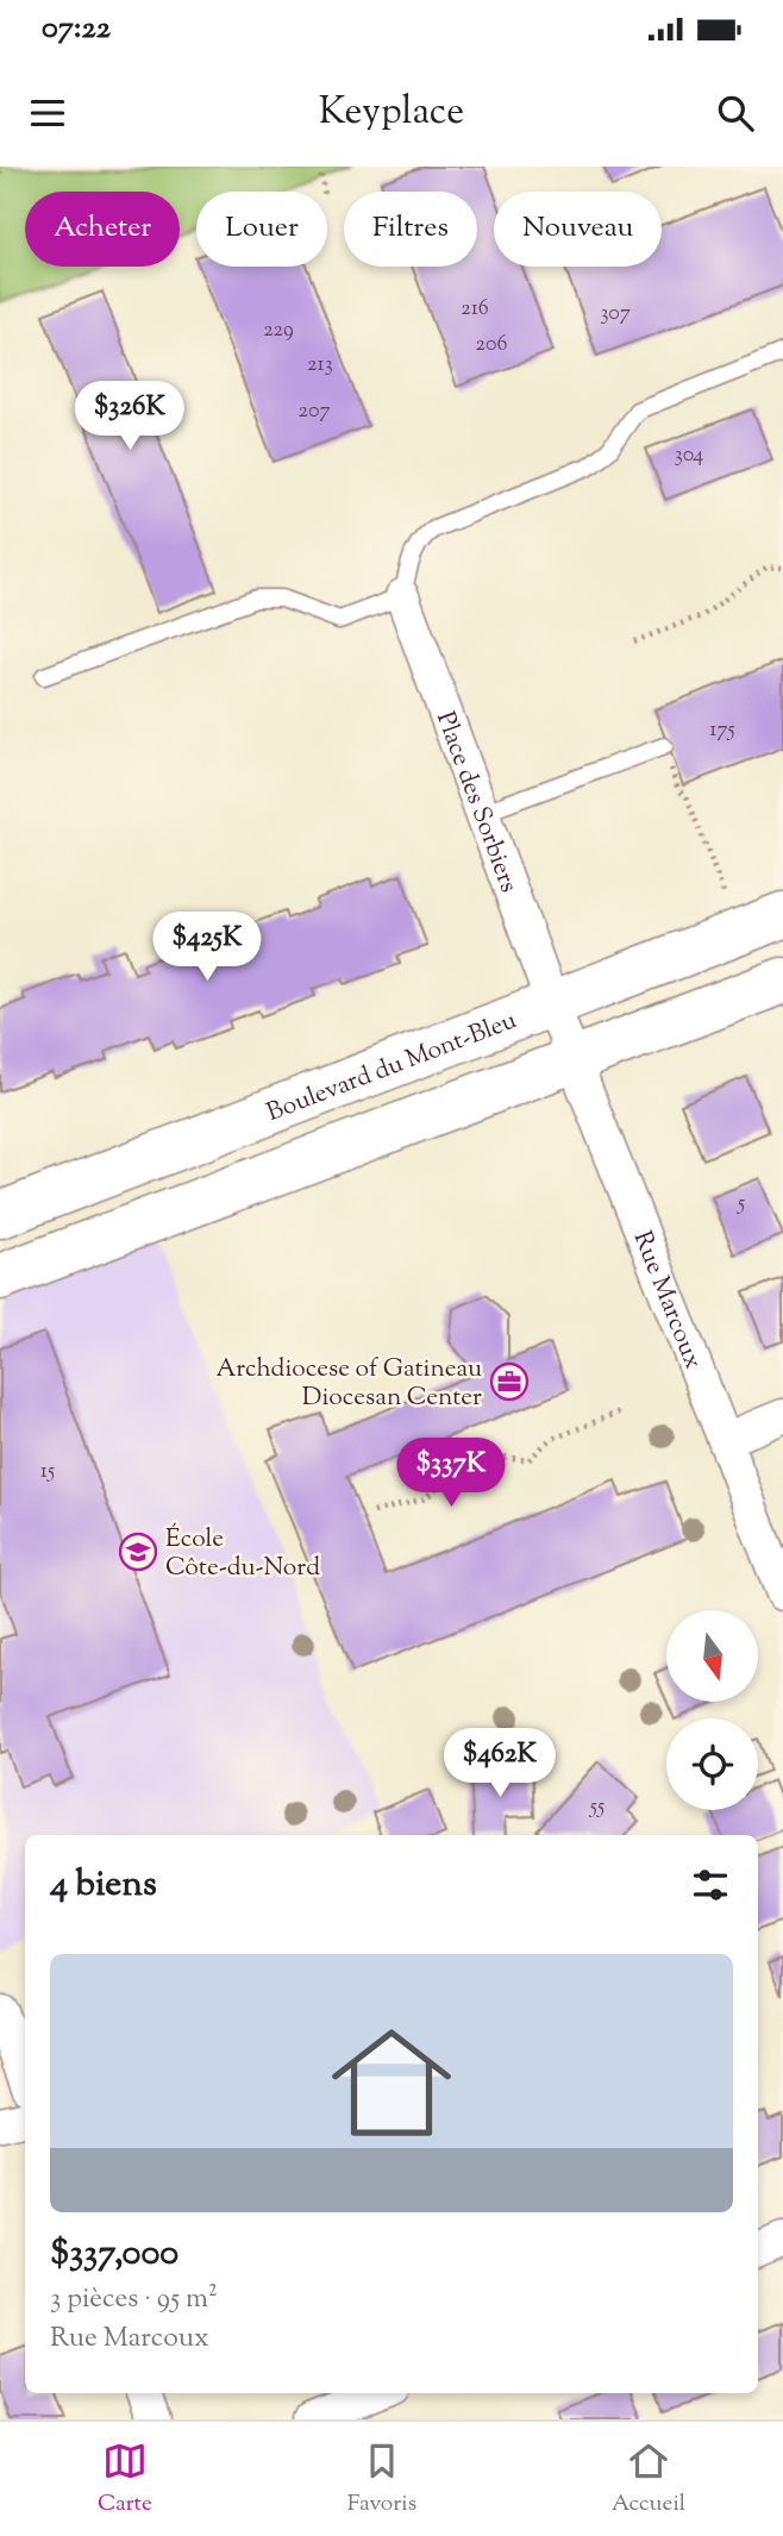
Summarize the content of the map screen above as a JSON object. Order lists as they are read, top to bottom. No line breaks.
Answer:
{"streets":{"street":["Place des Sorbiers","Boulevard du Mont-Bleu","Rue Marcoux"]},"crossings":[["Place des Sorbiers","Boulevard du Mont-Bleu"],["Place des Sorbiers","Rue Marcoux"],["Boulevard du Mont-Bleu","Rue Marcoux"]],"places":{"office":["Archdiocese of Gatineau Diocesan Center"],"school or university":["École Côte-du-Nord"]},"house_numbers":["216","307","229","206","213","207","304","175","5","15","55"],"north":"bottom","page":{"status":"07:22","header":"Keyplace","chip":["Acheter","Louer","Filtres","Nouveau"],"price":["$326K","$425K","$337K","$462K"],"heading":"4 biens","list":[{"name":"$337,000","note":"3 pièces · 95 m² · Rue Marcoux"}],"tabs":["Carte","Favoris","Accueil"]}}
